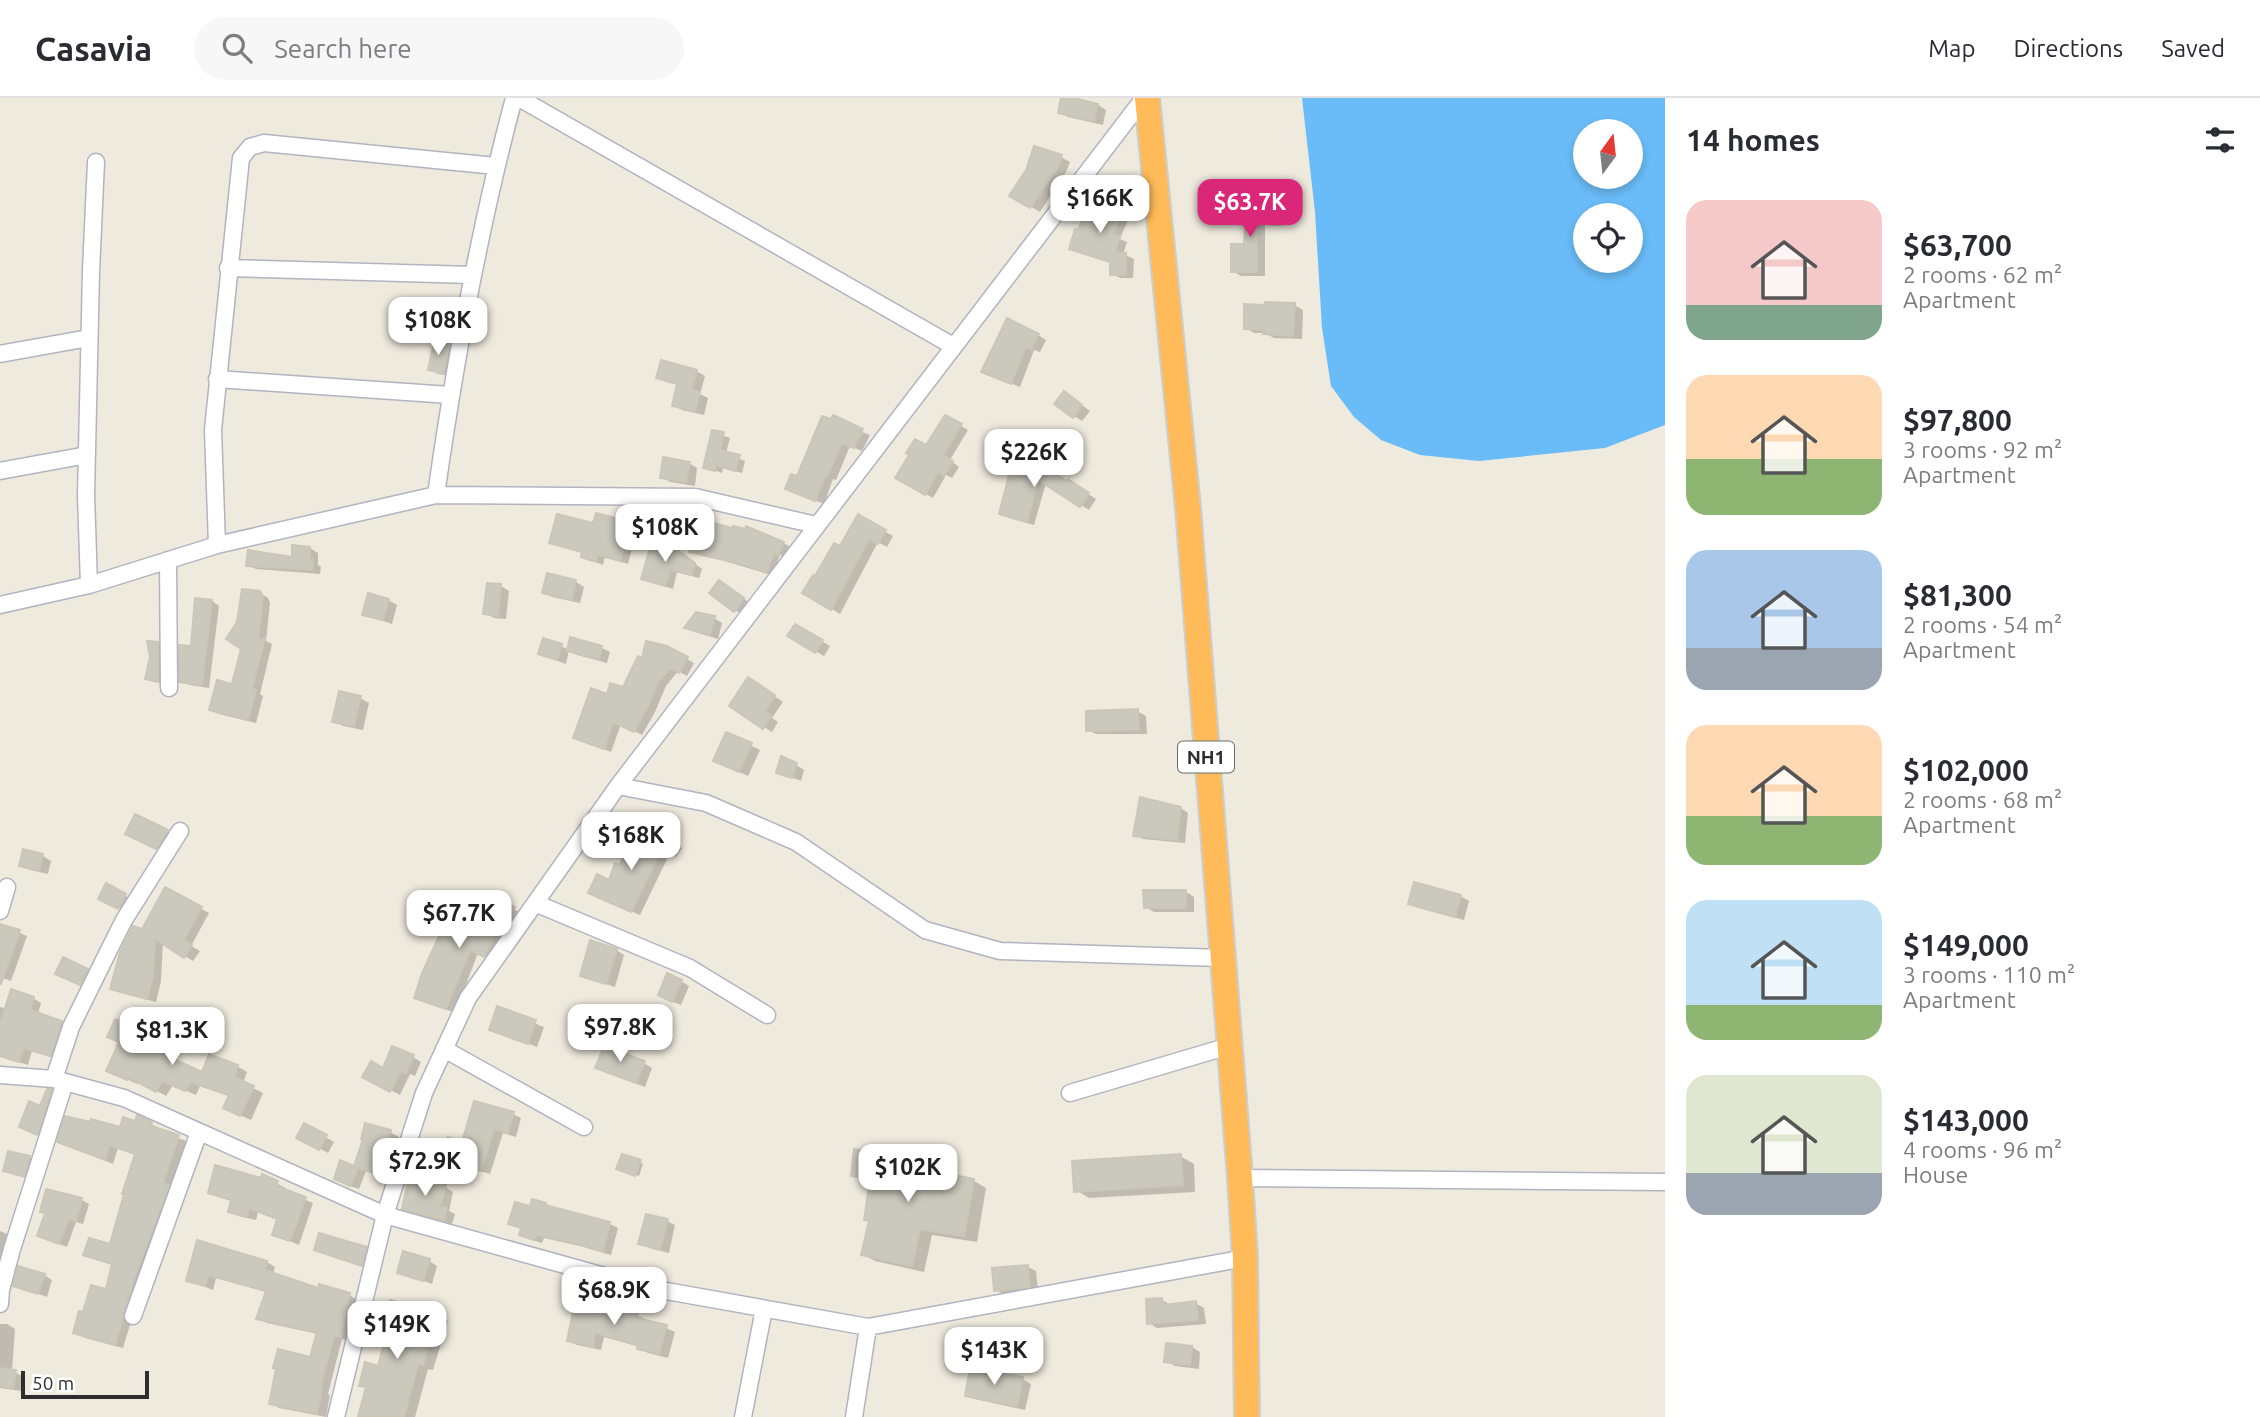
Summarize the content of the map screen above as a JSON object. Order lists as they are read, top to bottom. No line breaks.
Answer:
{"streets":{"highway":["NH1"]},"scale_bar":"50 m","north":"top","page":{"header":"Casavia","search":"Search here","nav":["Map","Directions","Saved"],"heading":"14 homes","price":["$166K","$63.7K","$108K","$226K","$108K","$168K","$67.7K","$97.8K","$81.3K","$72.9K","$102K","$68.9K","$149K","$143K"],"list":[{"name":"$63,700","note":"2 rooms · 62 m² · Apartment"},{"name":"$97,800","note":"3 rooms · 92 m² · Apartment"},{"name":"$81,300","note":"2 rooms · 54 m² · Apartment"},{"name":"$102,000","note":"2 rooms · 68 m² · Apartment"},{"name":"$149,000","note":"3 rooms · 110 m² · Apartment"},{"name":"$143,000","note":"4 rooms · 96 m² · House"}],"scale":"50 m"}}
